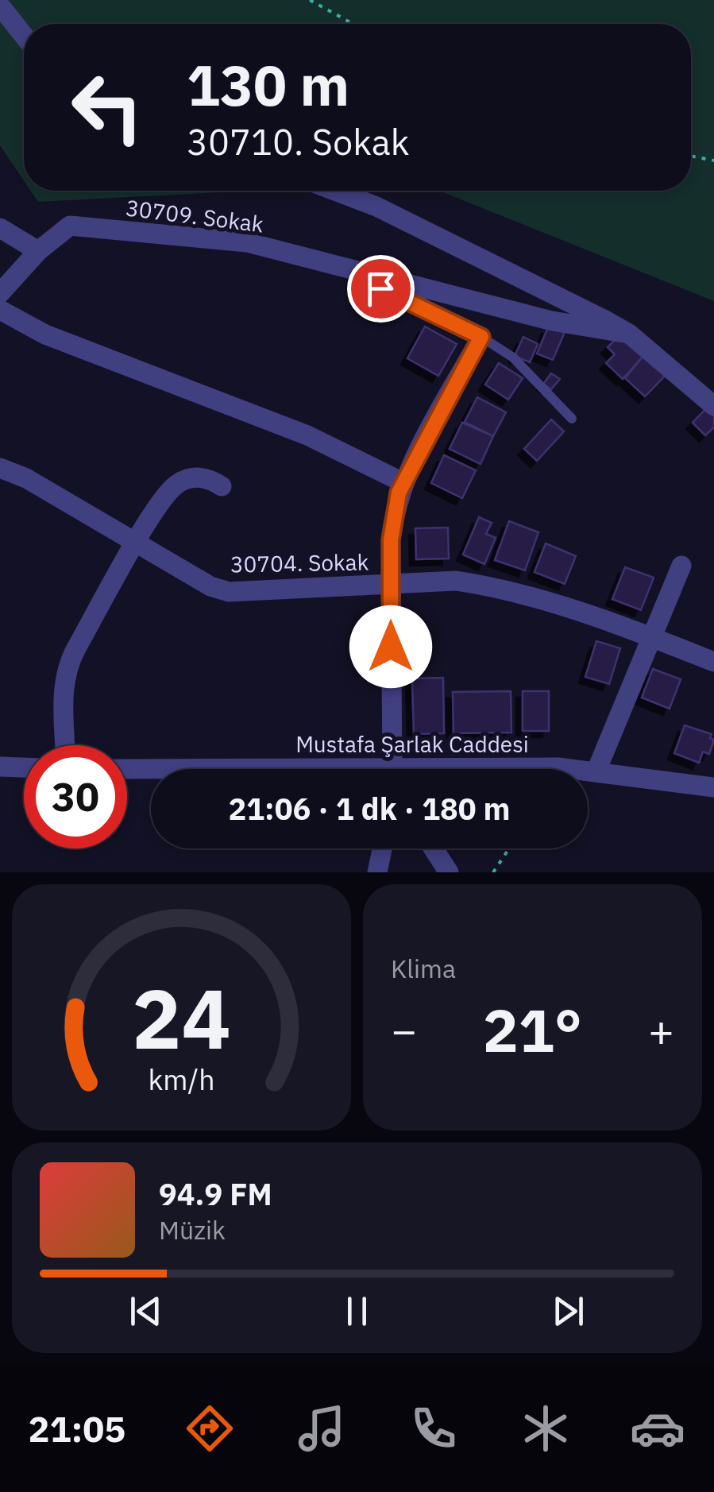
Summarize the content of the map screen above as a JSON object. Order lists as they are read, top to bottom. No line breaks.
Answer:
{"streets":{"street":["30709. Sokak","30704. Sokak","Mustafa Şarlak Caddesi"]},"page":{"turn":["130 m","30710. Sokak"],"limit":"30","trip":"21:06 · 1 dk · 180 m","tile":"Klima","heat":["−","21°","+"],"song":["94.9 FM","Müzik"],"tabs":"21:05","gauge":["24","km/h"]}}
